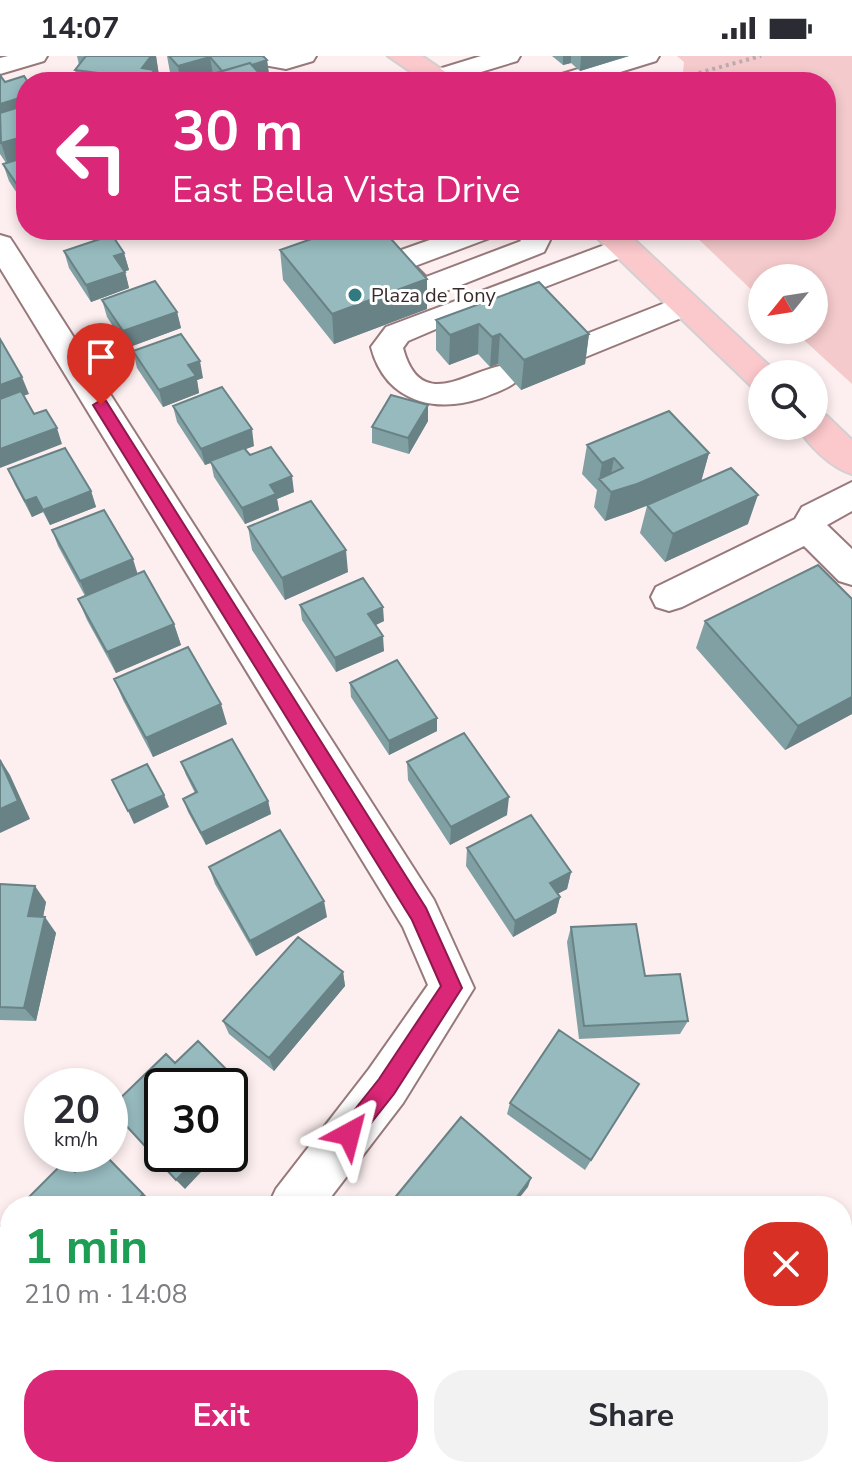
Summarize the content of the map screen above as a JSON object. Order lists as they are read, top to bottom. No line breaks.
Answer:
{"places":["Plaza de Tony"],"north":"bottom left","page":{"status":"14:07","turn":["30 m","East Bella Vista Drive"],"speed":"20 km/h","limit":"30","heading":["1 min","210 m · 14:08"],"buttons":["Exit","Share"]}}
